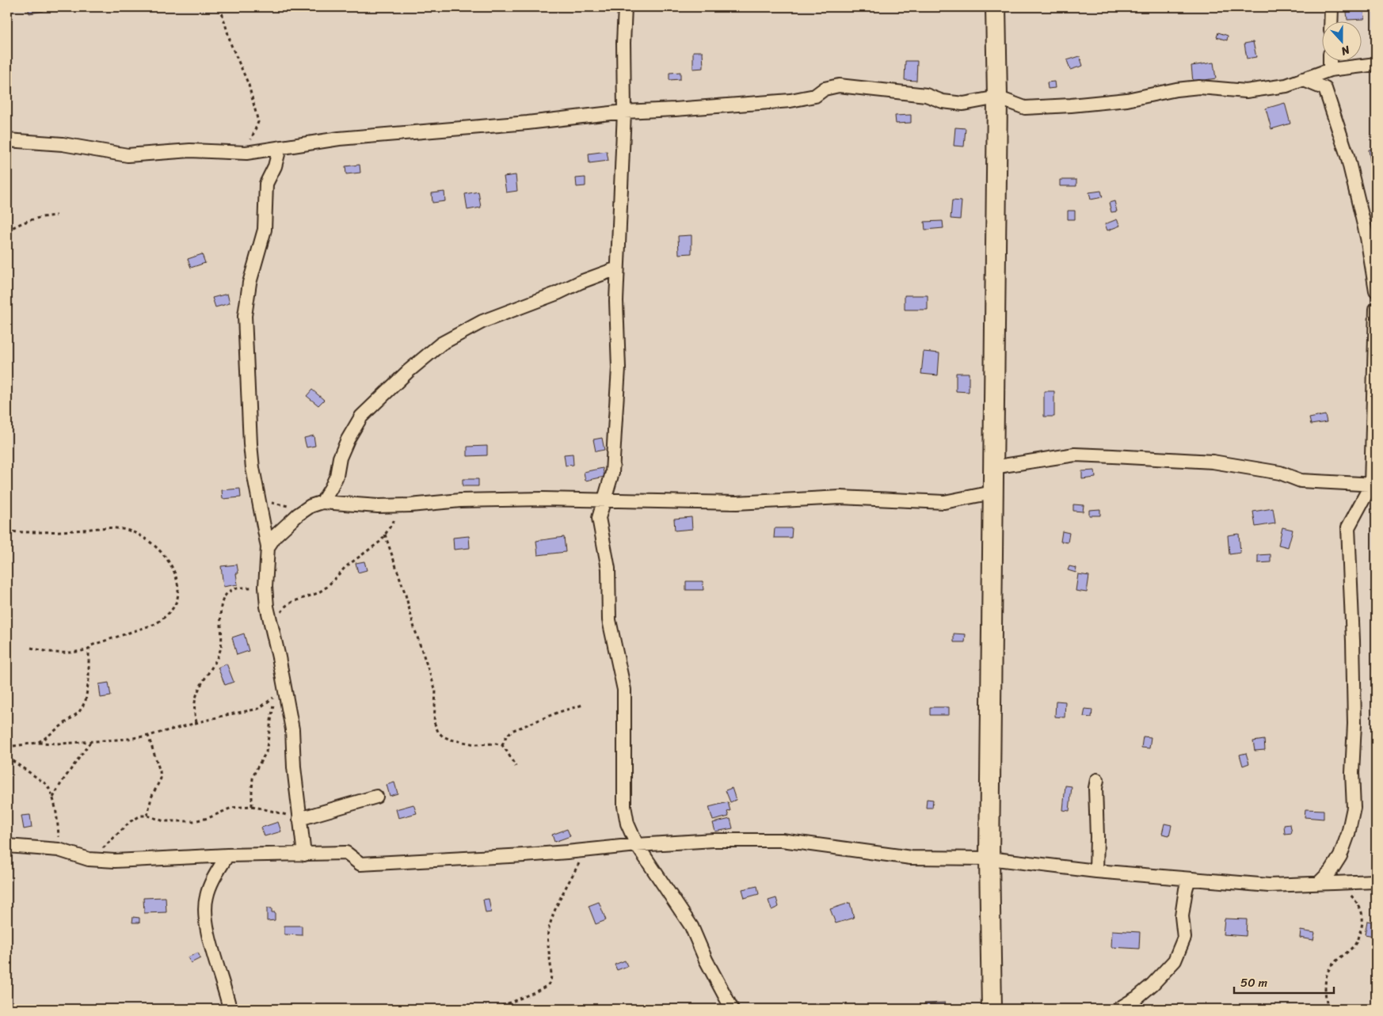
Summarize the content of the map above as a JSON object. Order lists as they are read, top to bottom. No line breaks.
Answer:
{"scale_bar":"50 m","north":"bottom"}
